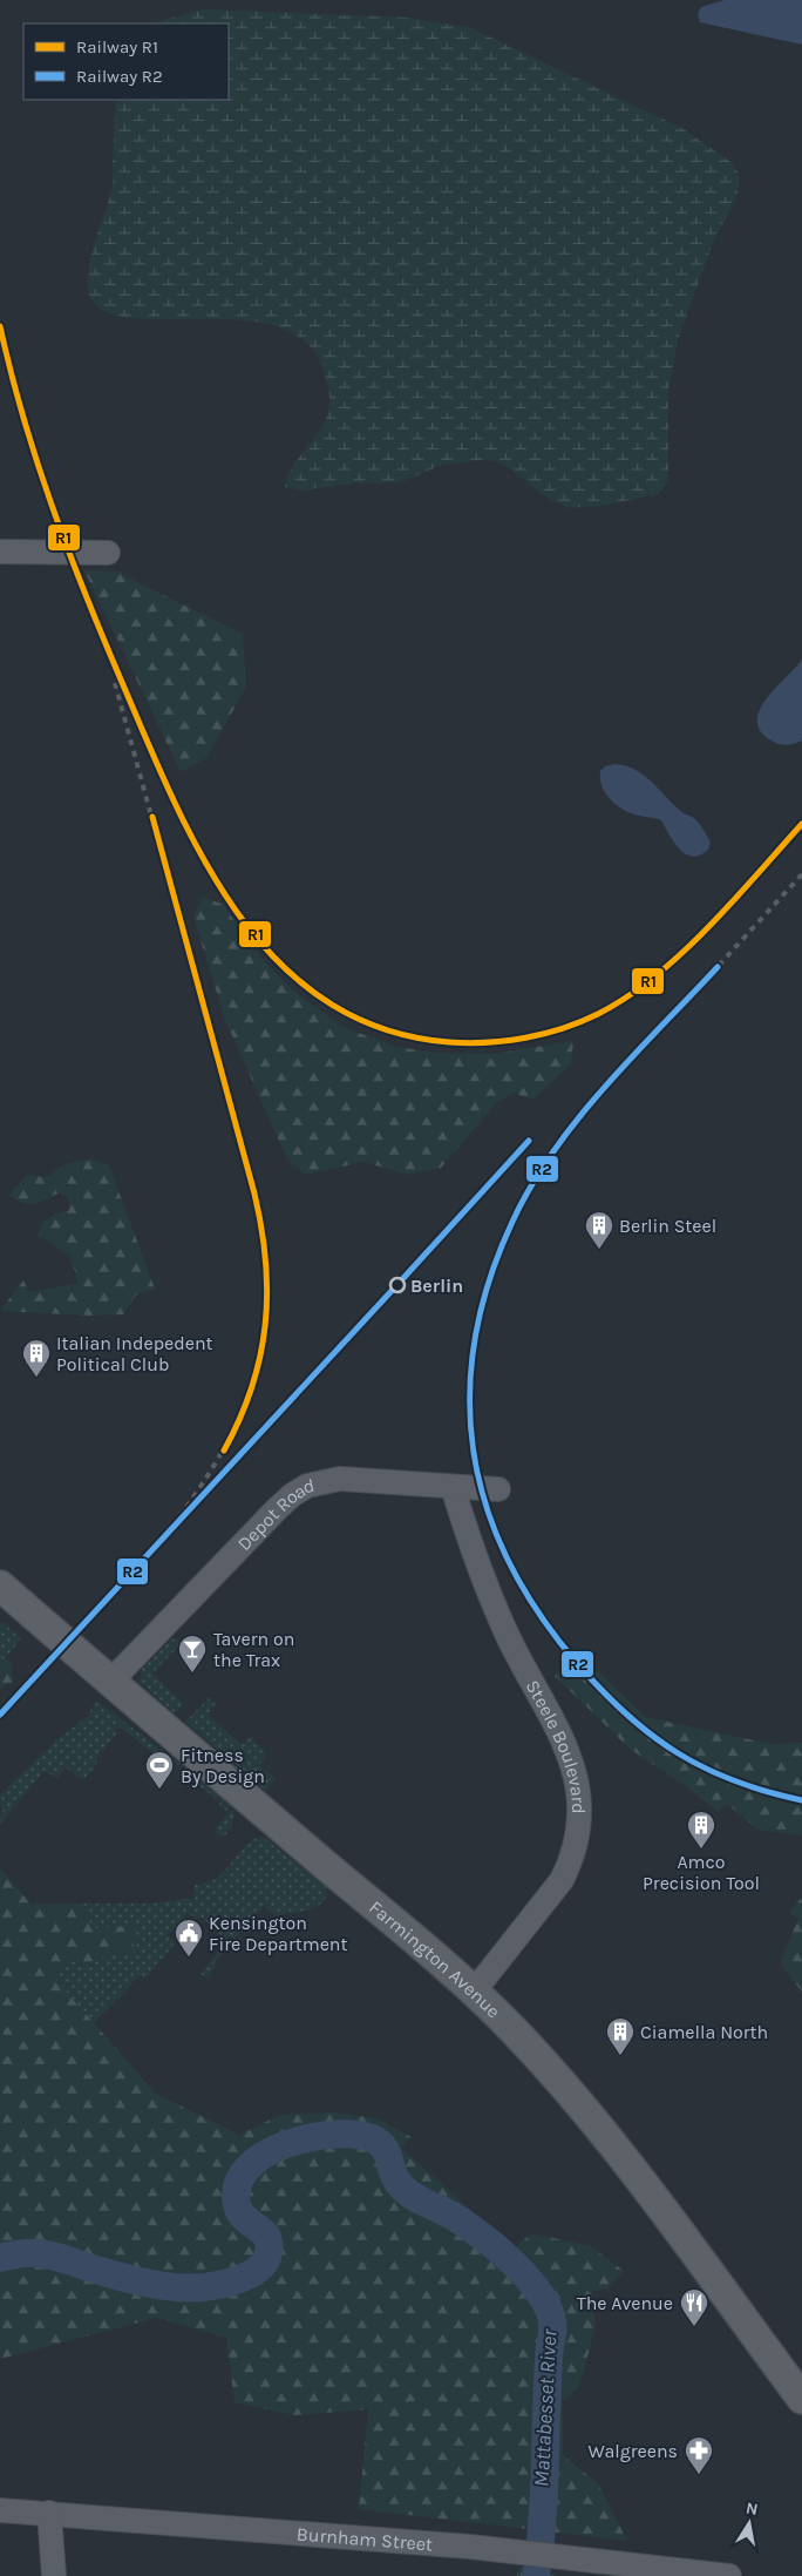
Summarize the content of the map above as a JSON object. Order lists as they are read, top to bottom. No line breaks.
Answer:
{"streets":{"main road":["Farmington Avenue"],"street":["Depot Road","Steele Boulevard","Burnham Street"]},"crossings":[["Depot Road","Steele Boulevard"],["Depot Road","Farmington Avenue"],["Steele Boulevard","Farmington Avenue"]],"water":["Mattabesset River"],"places":{"building":["Berlin Steel","Italian Indepedent Political Club","Amco Precision Tool","Ciamella North"],"other":["Berlin"],"bar":["Tavern on the Trax"],"sports":["Fitness By Design"],"public building":["Kensington Fire Department"],"restaurant":["The Avenue"],"pharmacy":["Walgreens"]},"lines":["rail line R1","rail line R2"],"legend":["Railway R1","Railway R2"],"north":"top"}
